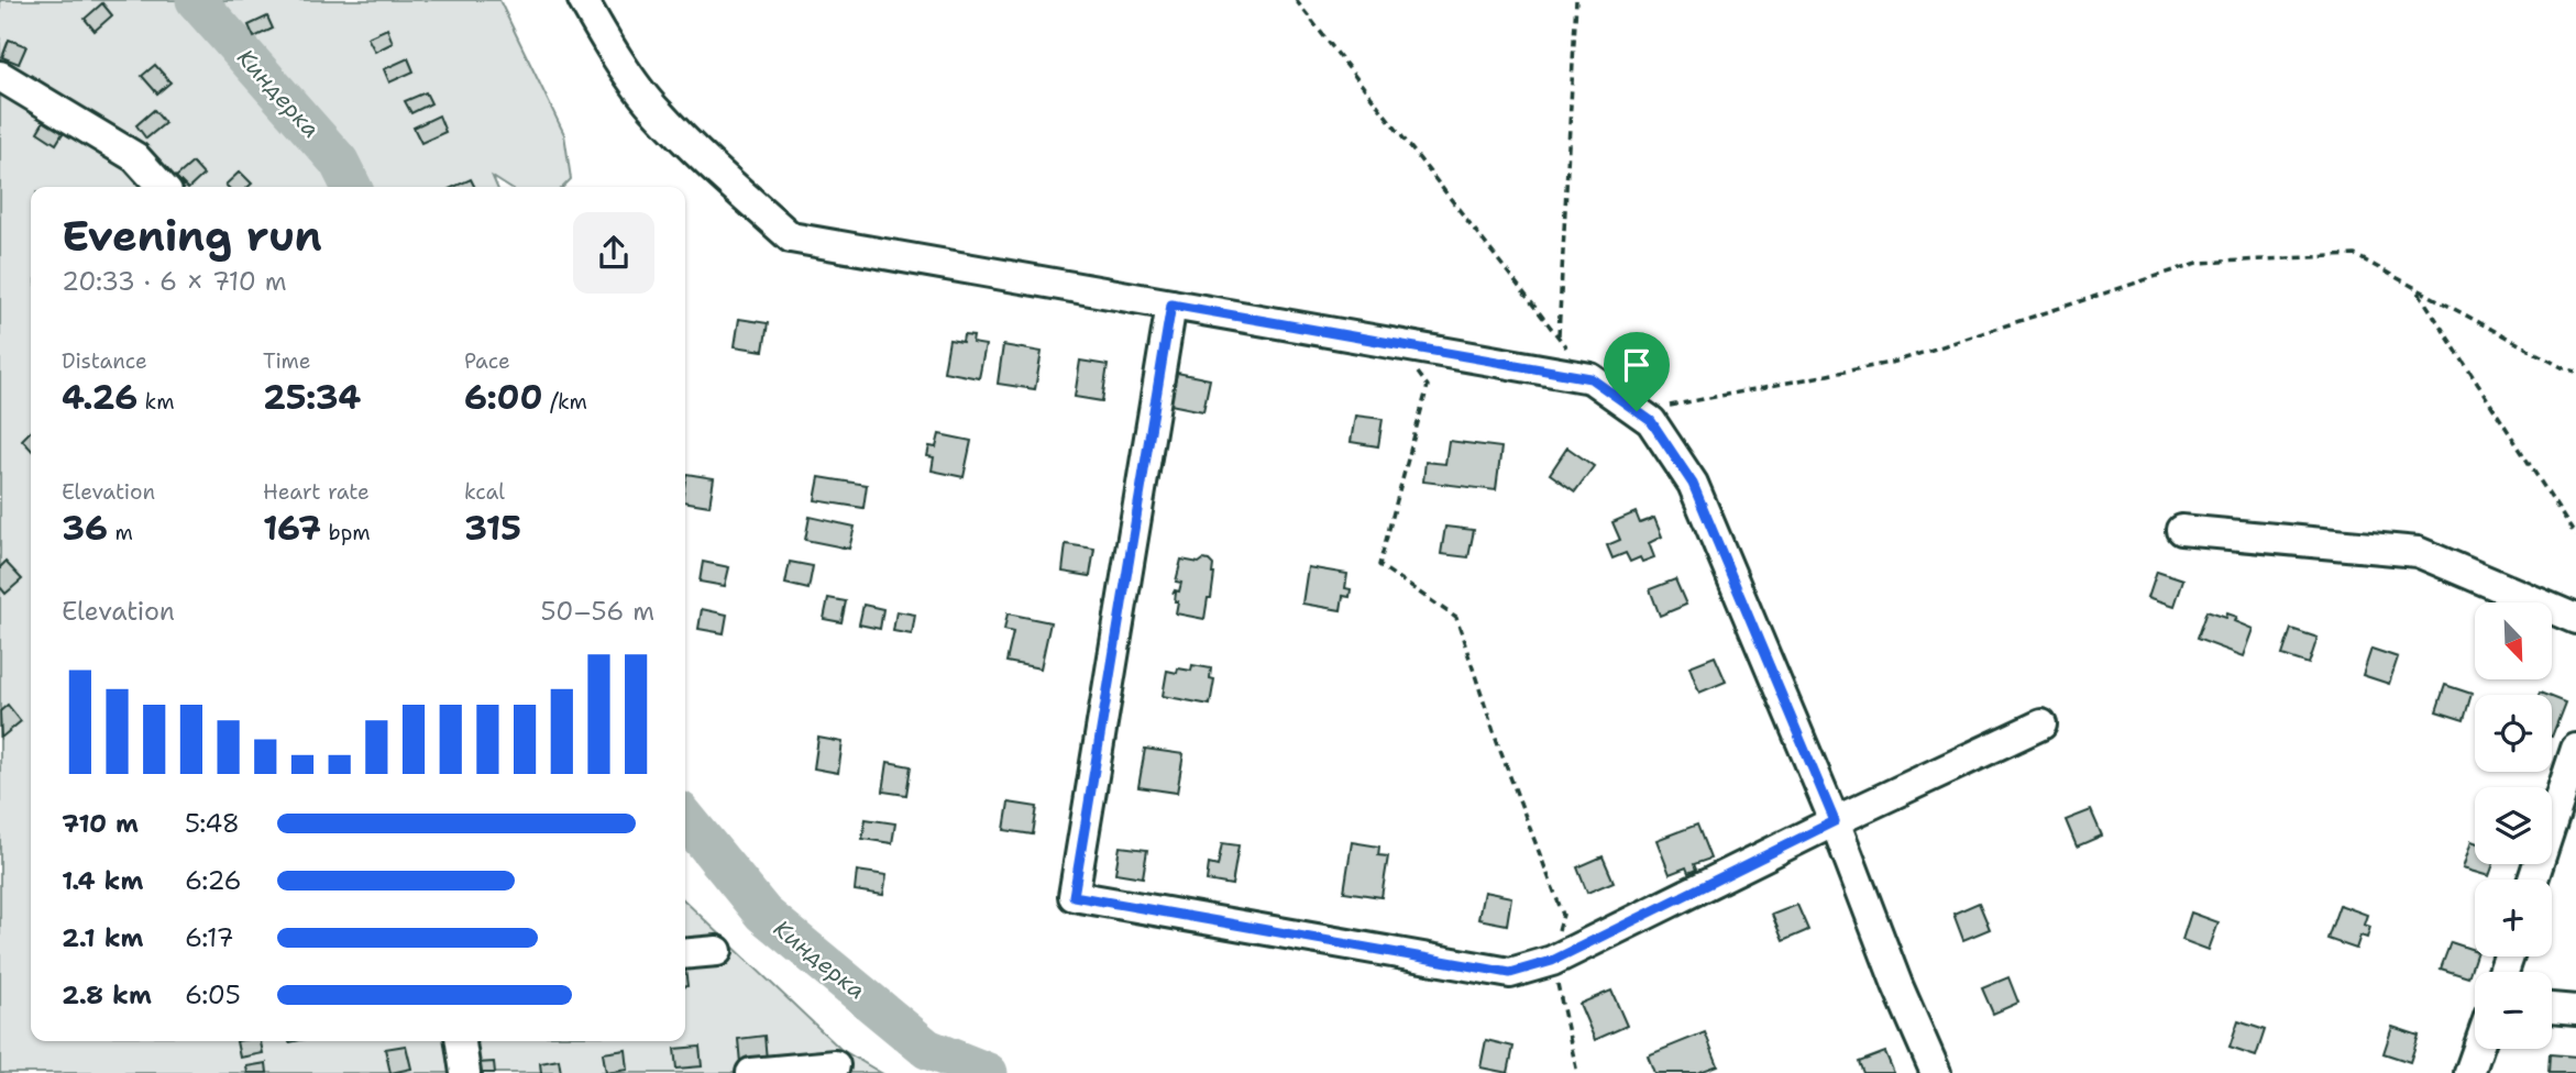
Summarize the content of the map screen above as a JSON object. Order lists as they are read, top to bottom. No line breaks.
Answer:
{"water":["Киндерка"],"north":"bottom right","page":{"heading":["Evening run","20:33 · 6 × 710 m"],"stats":[["Distance","4.26 km"],["Time","25:34"],["Pace","6:00 /km"],["Elevation","36 m"],["Heart rate","167 bpm"],["kcal","315"]],"chart":["Elevation","50–56 m"],"map_buttons":["+","−"],"list":[{"name":"710 m","note":"5:48"},{"name":"1.4 km","note":"6:26"},{"name":"2.1 km","note":"6:17"},{"name":"2.8 km","note":"6:05"}]}}
